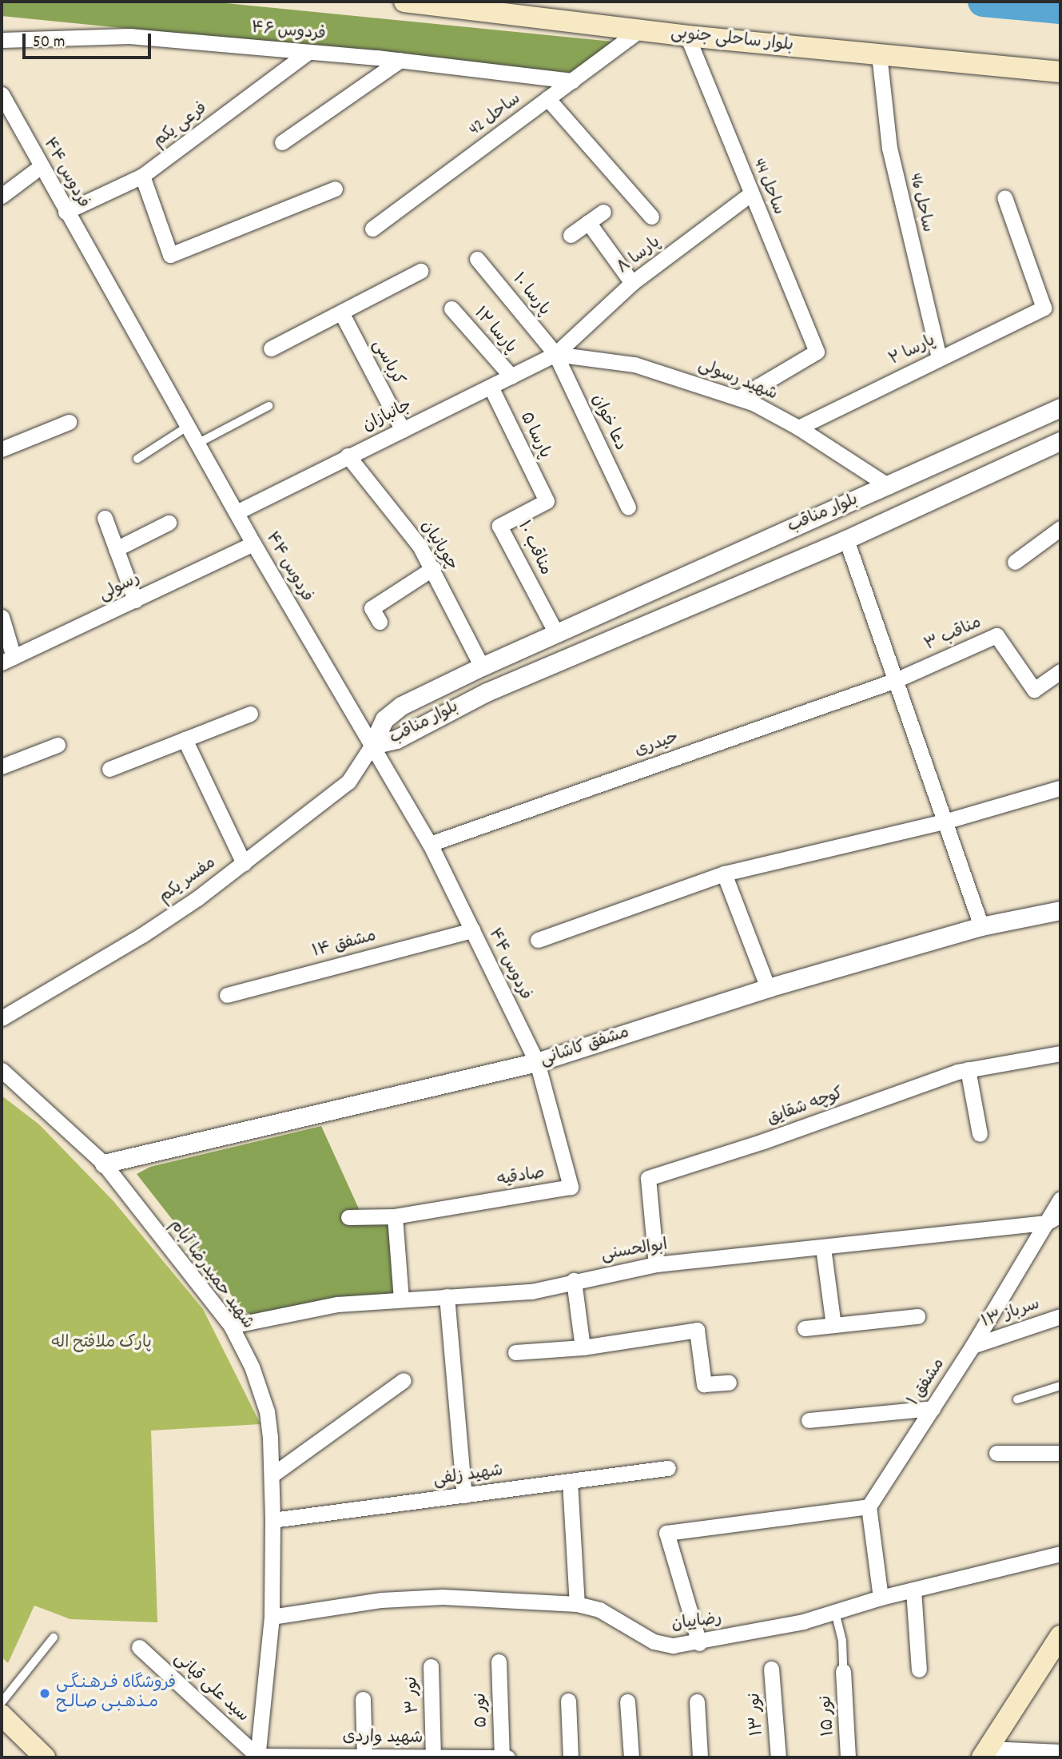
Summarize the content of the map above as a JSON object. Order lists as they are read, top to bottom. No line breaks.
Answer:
{"streets":{"main road":["بلوار ساحلی جنوبی"],"street":["فردوس ۴۶","ساحل 42","فرعی یکم","فردوس ۴۴","ساحل 44","ساحل 46","پارسا ۸","پارسا ۱۰","پارسا ۱۲","پارسا ۲","کرباسی","شهید رسولی","جانبازان","دعا خوان","پارسا ۵","بلوار مناقب","چوپانیان","مناقب ۱۰","رسولی","مناقب ۳","حیدری","مفسر یکم","مشفق ۱۴","مشفق کاشانی","کوچه شقایق","صادقیه","ابوالحسنی","شهید حمیدرضا آبام","سرباز ۱۳","مشفق ۱","شهید زلفی","رضاییان","سید علی قپانی","نور ۳","نور ۵","نور ۱۳","نور ۱۵","شهید واردی"]},"crossings":[["فردوس ۴۶","ساحل 42"],["فردوس ۴۶","فرعی یکم"],["بلوار ساحلی جنوبی","ساحل 42"],["بلوار ساحلی جنوبی","ساحل 44"],["بلوار ساحلی جنوبی","ساحل 46"],["فرعی یکم","فردوس ۴۴"],["فردوس ۴۴","جانبازان"],["فردوس ۴۴","بلوار مناقب"],["فردوس ۴۴","رسولی"],["فردوس ۴۴","حیدری"],["فردوس ۴۴","مفسر یکم"],["فردوس ۴۴","مشفق ۱۴"],["فردوس ۴۴","مشفق کاشانی"],["فردوس ۴۴","صادقیه"],["ساحل 44","پارسا ۸"],["ساحل 44","شهید رسولی"],["ساحل 46","پارسا ۲"],["پارسا ۸","پارسا ۱۰"],["پارسا ۸","شهید رسولی"],["پارسا ۸","جانبازان"],["پارسا ۸","دعا خوان"],["پارسا ۱۰","شهید رسولی"],["پارسا ۱۰","جانبازان"],["پارسا ۱۰","دعا خوان"],["پارسا ۱۲","جانبازان"],["پارسا ۲","شهید رسولی"],["کرباسی","جانبازان"],["شهید رسولی","جانبازان"],["شهید رسولی","دعا خوان"],["شهید رسولی","بلوار مناقب"],["جانبازان","دعا خوان"],["جانبازان","پارسا ۵"],["جانبازان","چوپانیان"],["پارسا ۵","مناقب ۱۰"],["بلوار مناقب","چوپانیان"],["بلوار مناقب","مناقب ۱۰"],["بلوار مناقب","مفسر یکم"],["مناقب ۳","حیدری"],["مشفق کاشانی","صادقیه"],["مشفق کاشانی","شهید حمیدرضا آبام"],["کوچه شقایق","ابوالحسنی"],["ابوالحسنی","شهید حمیدرضا آبام"],["ابوالحسنی","مشفق ۱"],["شهید حمیدرضا آبام","شهید زلفی"],["شهید حمیدرضا آبام","رضاییان"],["شهید حمیدرضا آبام","سید علی قپانی"],["شهید حمیدرضا آبام","شهید واردی"],["سرباز ۱۳","مشفق ۱"],["سید علی قپانی","شهید واردی"],["نور ۳","شهید واردی"],["نور ۵","شهید واردی"]],"parks":["پارک ملافتح اله"],"places":["فروشگاه فـرهـنـگـی مـذهـبـی صـالـح"],"scale_bar":"50 m"}
